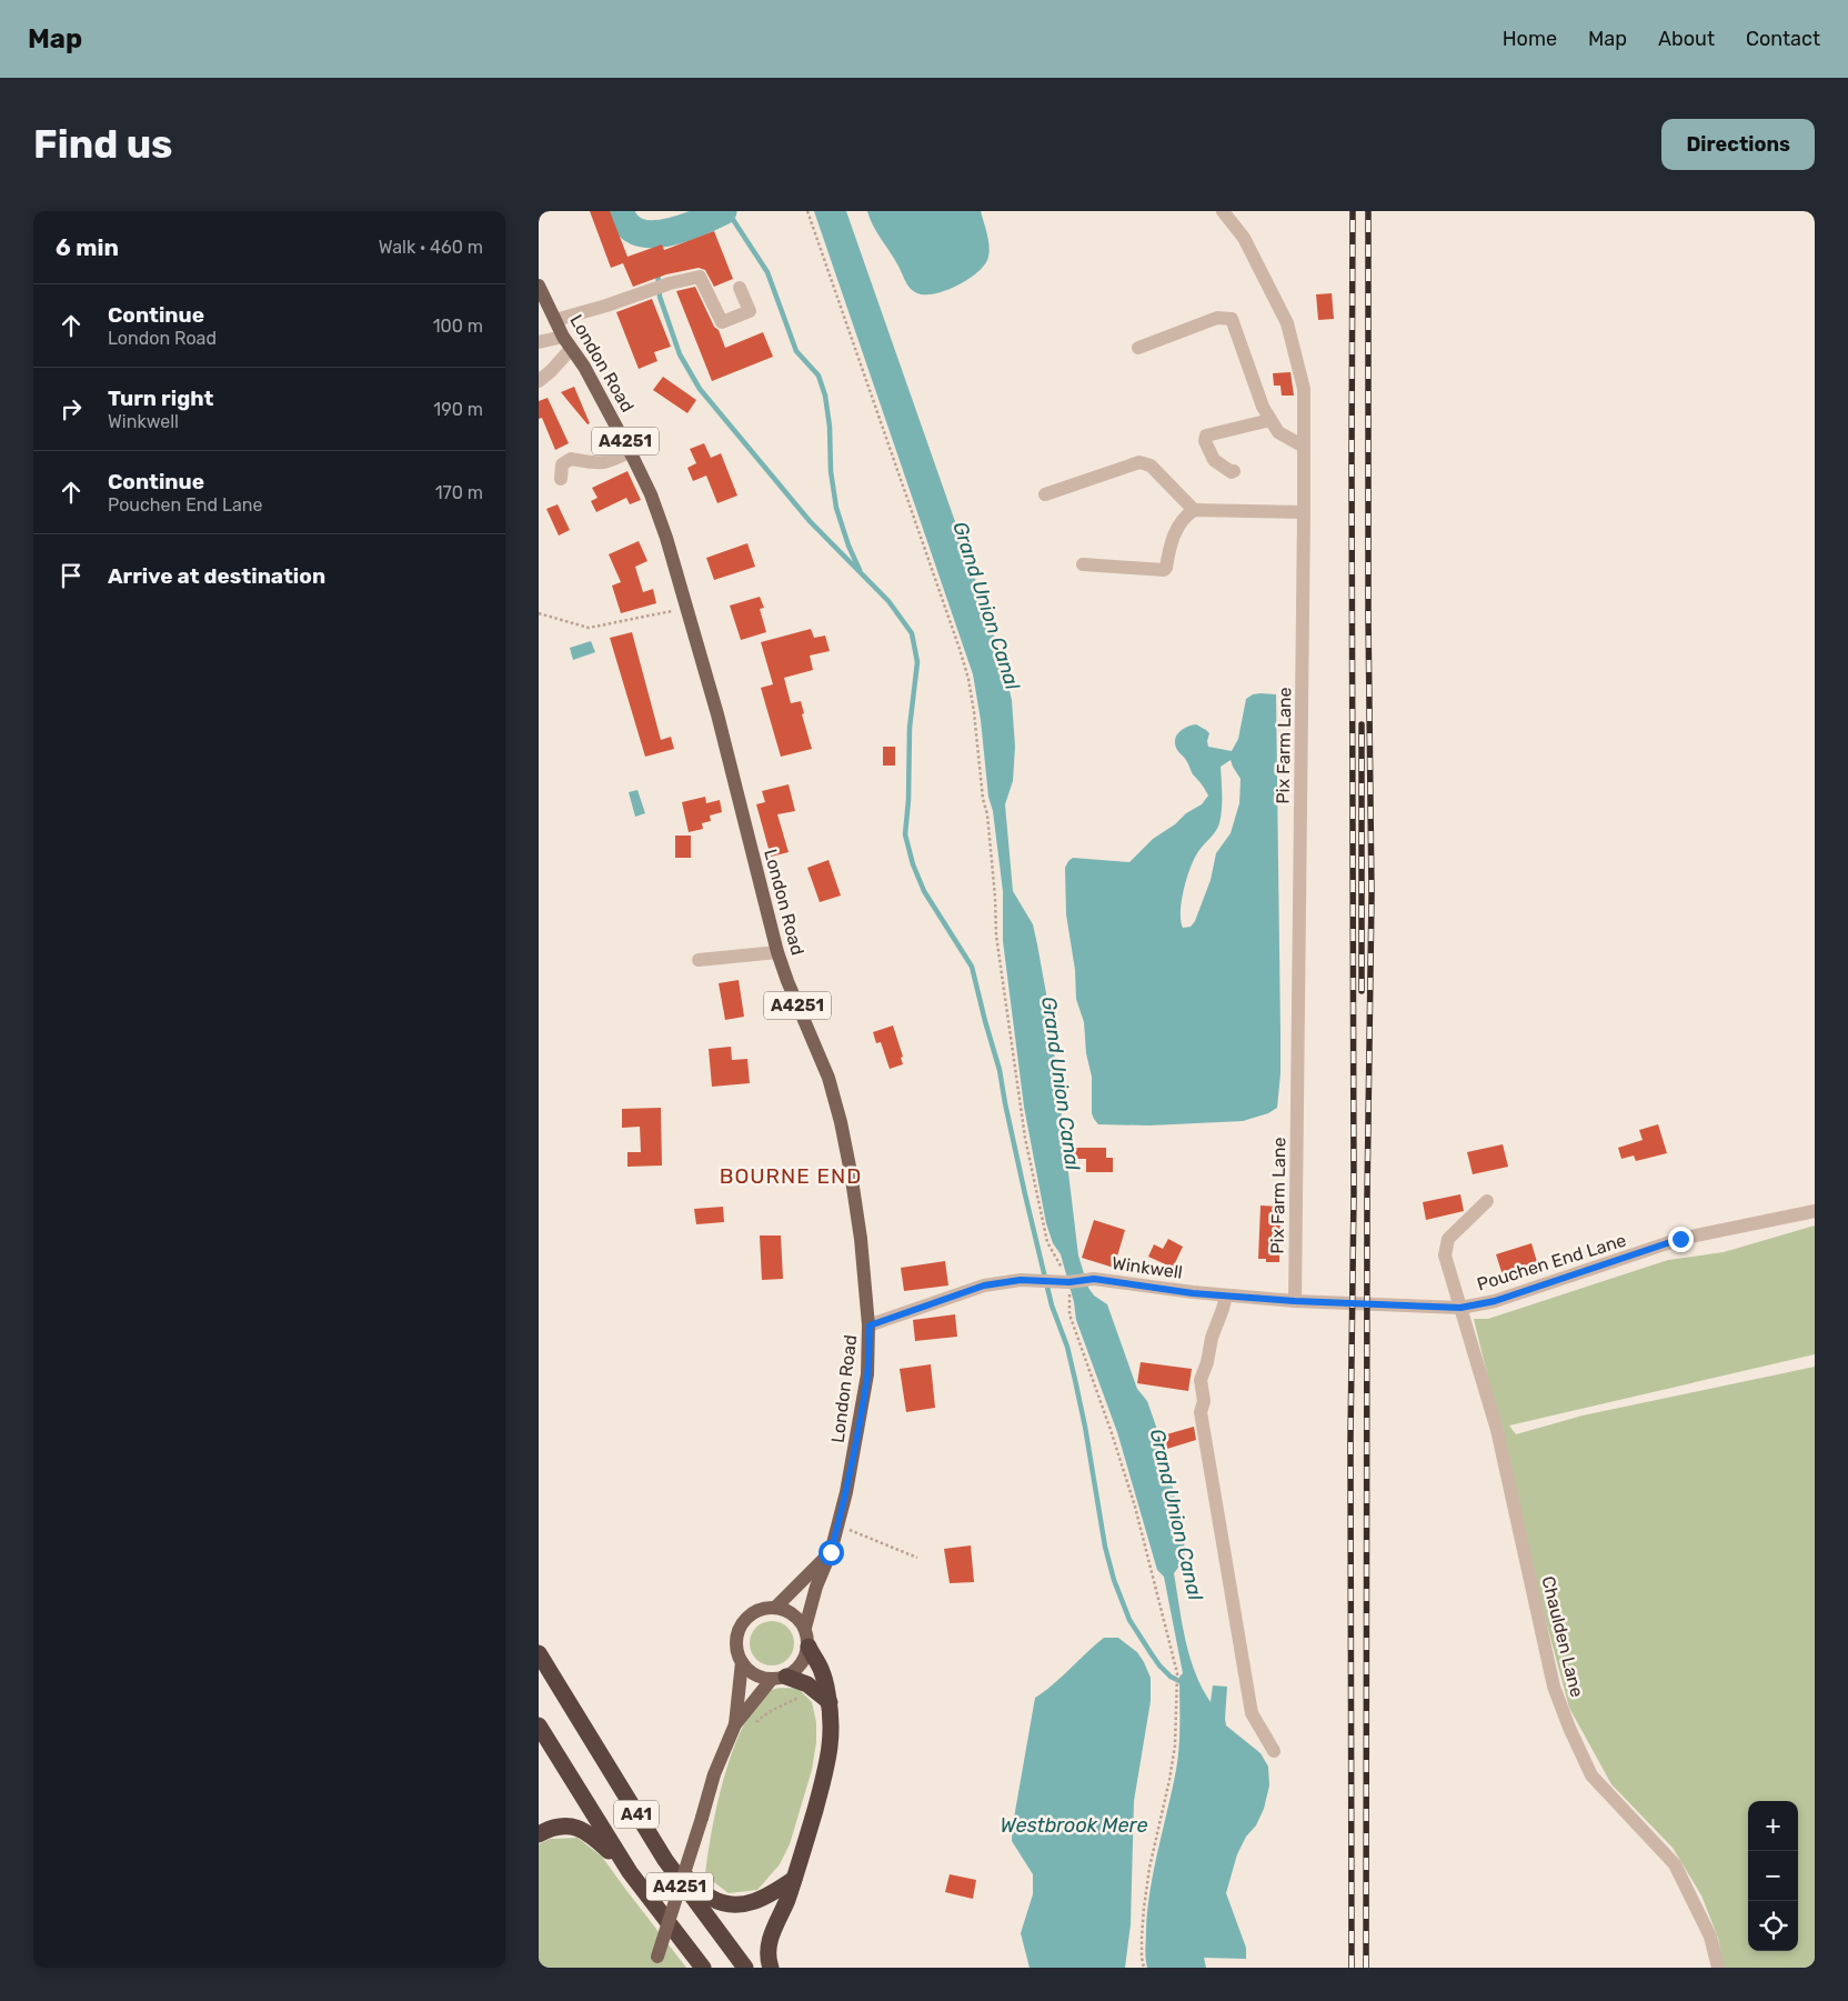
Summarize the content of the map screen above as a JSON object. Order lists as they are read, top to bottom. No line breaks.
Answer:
{"streets":{"highway":["A41"],"main road":["London Road","A4251"],"street":["Pix Farm Lane","Pouchen End Lane","Winkwell","Chaulden Lane"]},"crossings":[["London Road","A4251"],["London Road","Winkwell"],["Pix Farm Lane","Pouchen End Lane"],["Pix Farm Lane","Winkwell"],["Pouchen End Lane","Winkwell"],["Pouchen End Lane","Chaulden Lane"]],"districts":["BOURNE END"],"water":["Grand Union Canal","Westbrook Mere"],"page":{"header":"Map","nav":["Home","Map","About","Contact"],"buttons":"Directions","title":"Find us","heading":["6 min","Walk · 460 m"],"list":[["Continue","London Road","100 m"],["Turn right","Winkwell","190 m"],["Continue","Pouchen End Lane","170 m"],"Arrive at destination"],"map_buttons":["+","−"]}}
